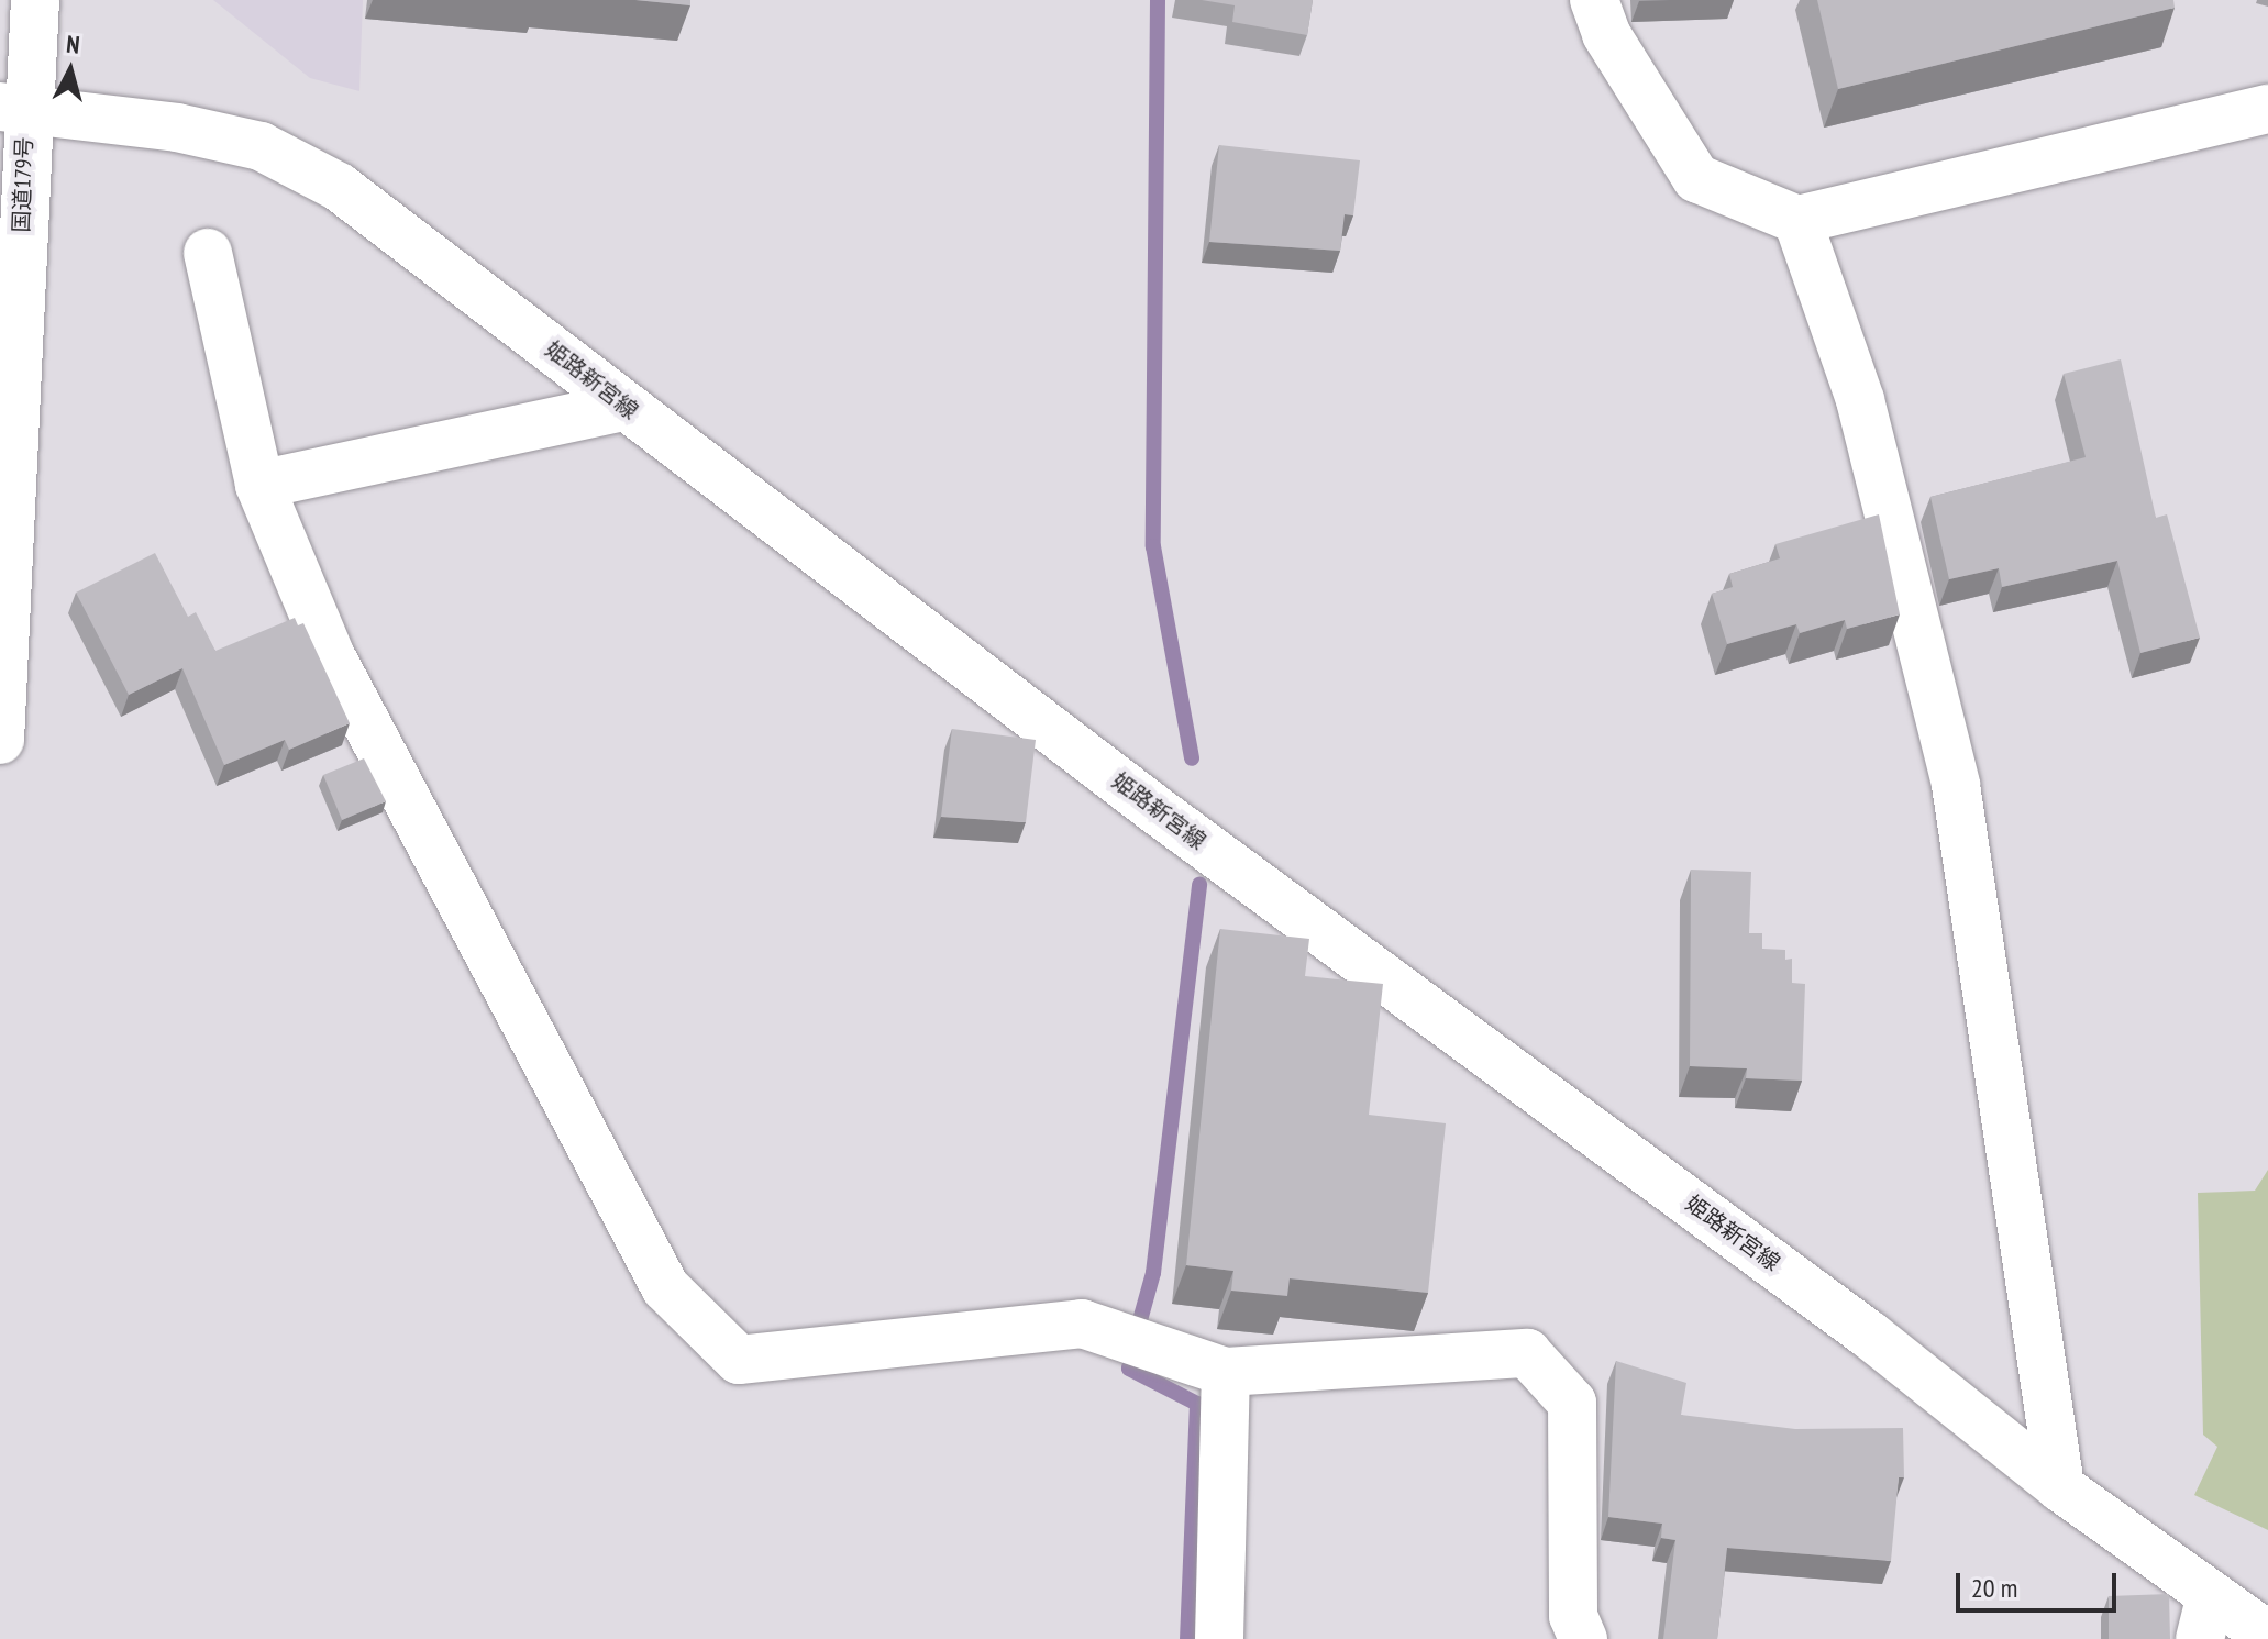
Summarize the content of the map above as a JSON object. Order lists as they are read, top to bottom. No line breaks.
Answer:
{"streets":{"main road":["国道179号","姫路新宮線"]},"crossings":[["国道179号","姫路新宮線"]],"scale_bar":"20 m","north":"top"}
